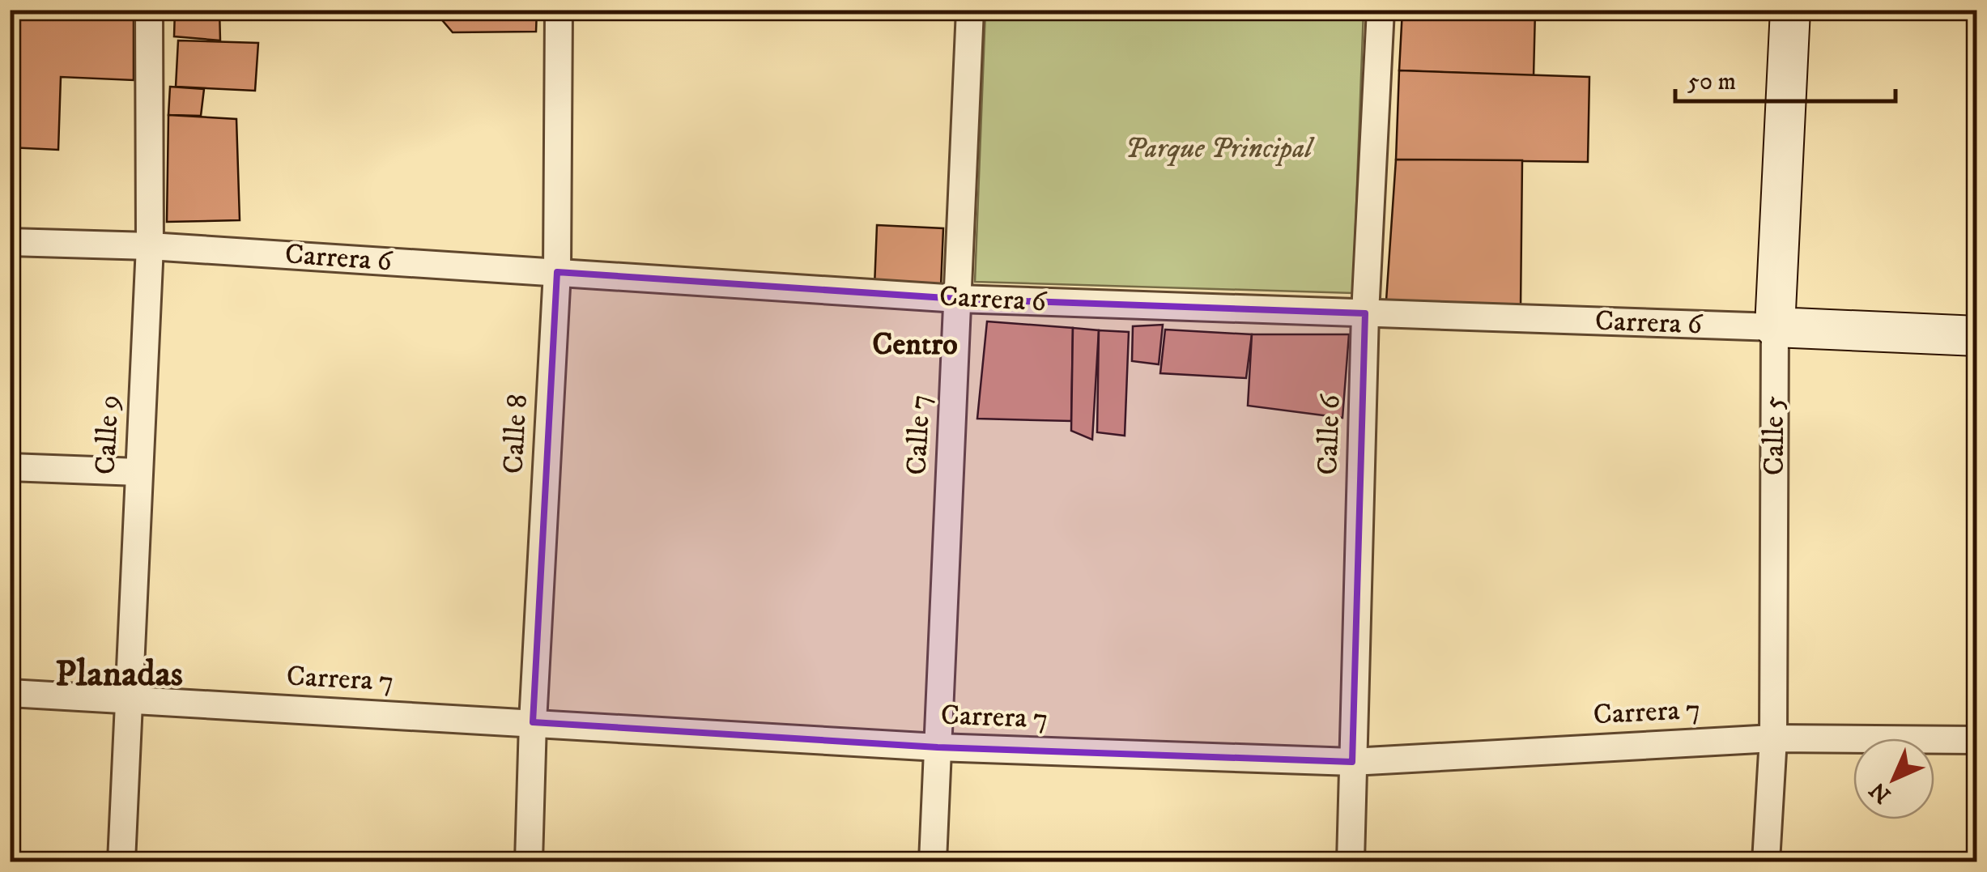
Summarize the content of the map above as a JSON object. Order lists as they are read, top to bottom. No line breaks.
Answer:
{"streets":{"street":["Carrera 6","Calle 8","Calle 9","Calle 7","Calle 6","Calle 5","Carrera 7"]},"crossings":[["Carrera 6","Calle 8"],["Carrera 6","Calle 9"],["Carrera 6","Calle 7"],["Carrera 6","Calle 6"],["Carrera 6","Calle 5"],["Calle 8","Carrera 7"],["Calle 9","Carrera 7"],["Calle 7","Carrera 7"],["Calle 6","Carrera 7"],["Calle 5","Carrera 7"]],"districts":["Centro","Planadas"],"parks":["Parque Principal"],"scale_bar":"50 m","north":"bottom left"}
